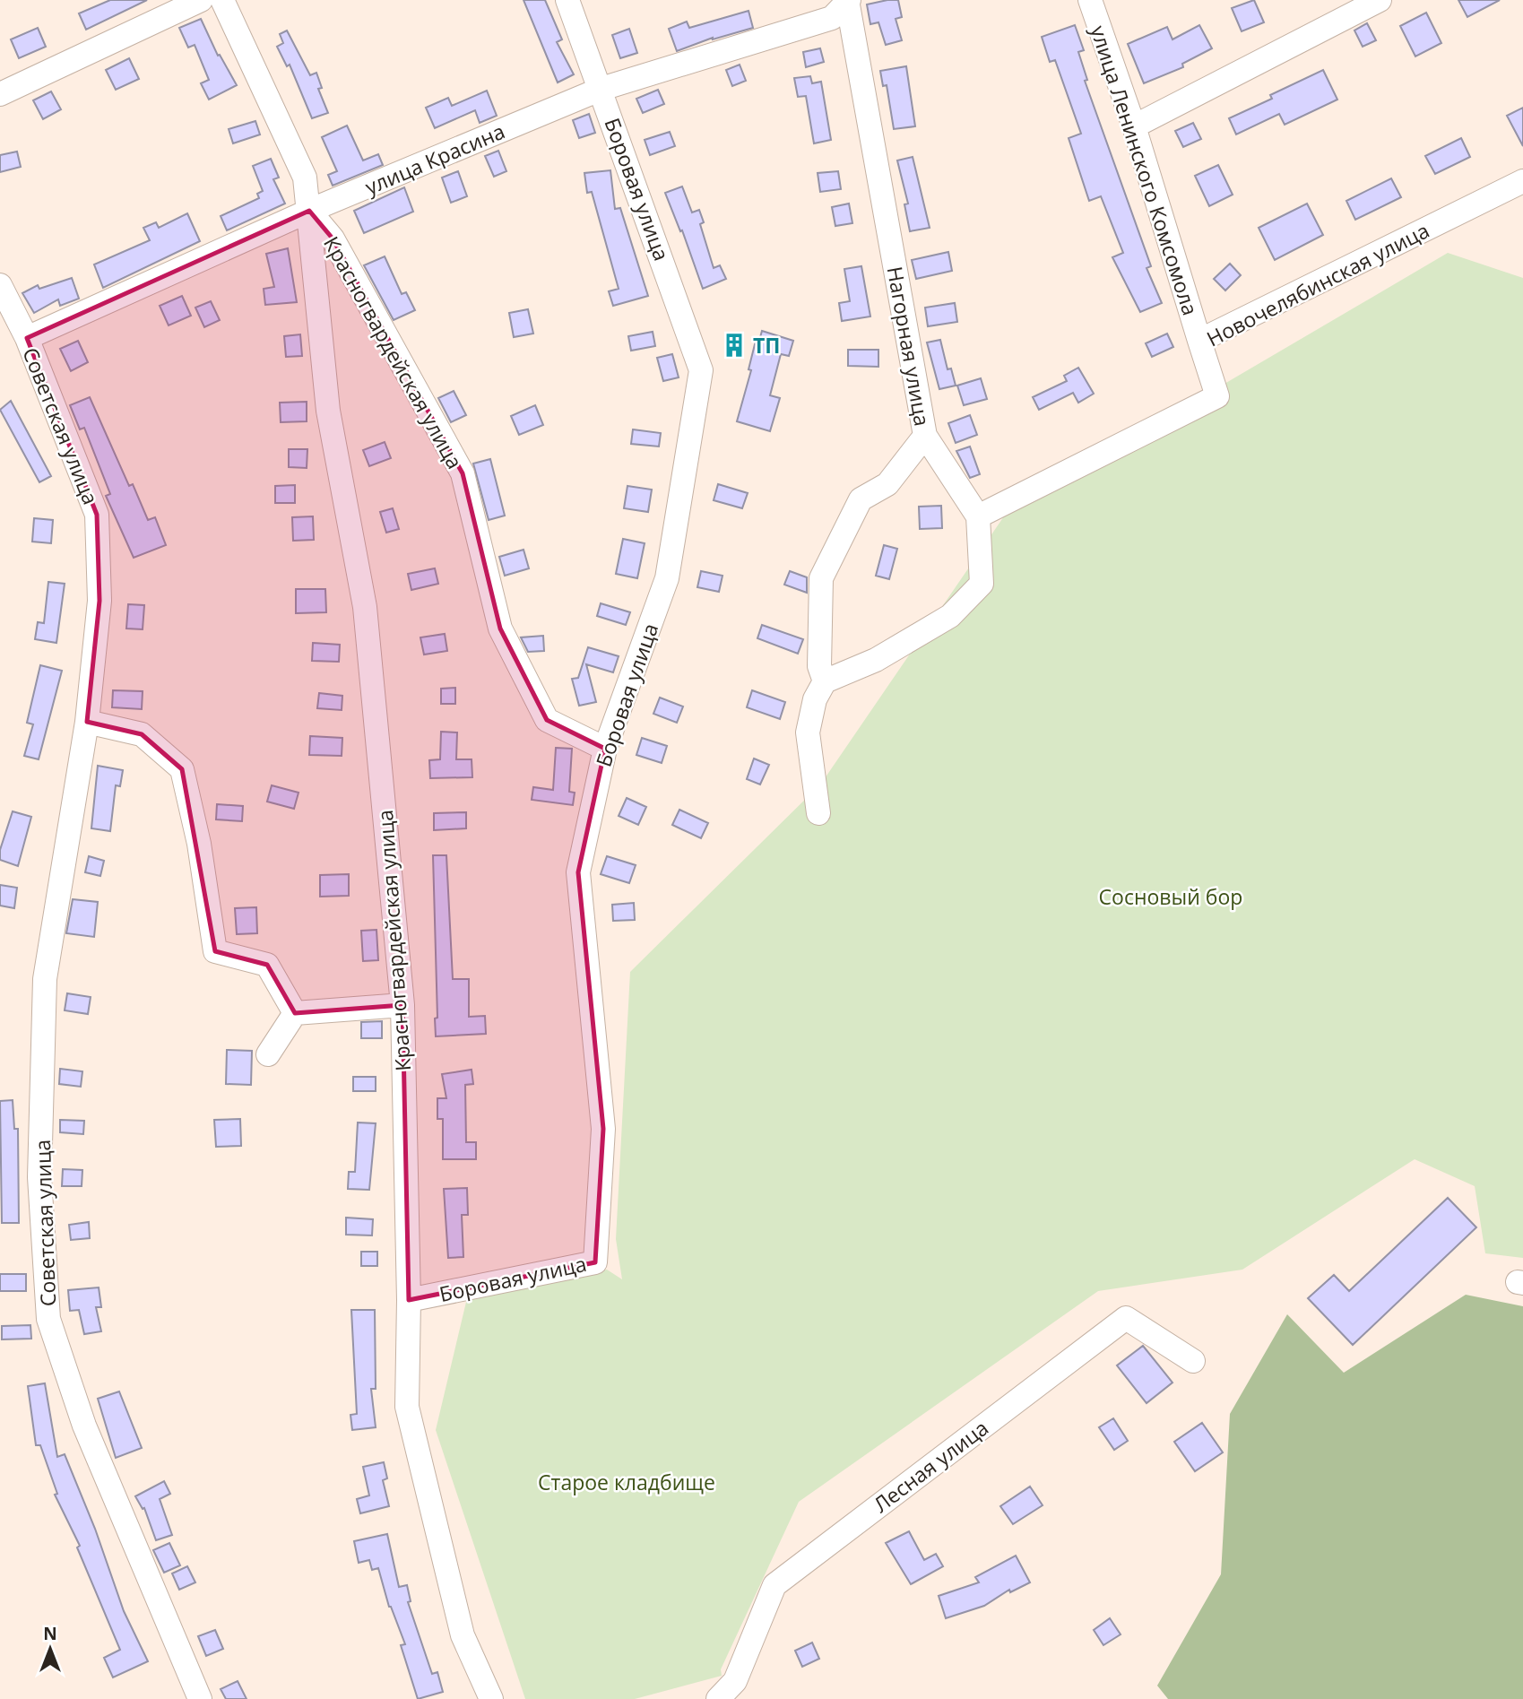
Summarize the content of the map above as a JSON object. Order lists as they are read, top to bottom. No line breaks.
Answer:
{"streets":{"street":["улица Красина","улица Ленинского Комсомола","Боровая улица","Новочелябинская улица","Нагорная улица","Красногвардейская улица","Советская улица","Лесная улица"]},"crossings":[["улица Красина","Боровая улица"],["улица Красина","Нагорная улица"],["улица Красина","Красногвардейская улица"],["улица Красина","Советская улица"],["улица Ленинского Комсомола","Новочелябинская улица"],["Боровая улица","Красногвардейская улица"],["Новочелябинская улица","Нагорная улица"]],"parks":["Сосновый бор","Старое кладбище"],"places":{"building":["ТП"]},"north":"top"}
